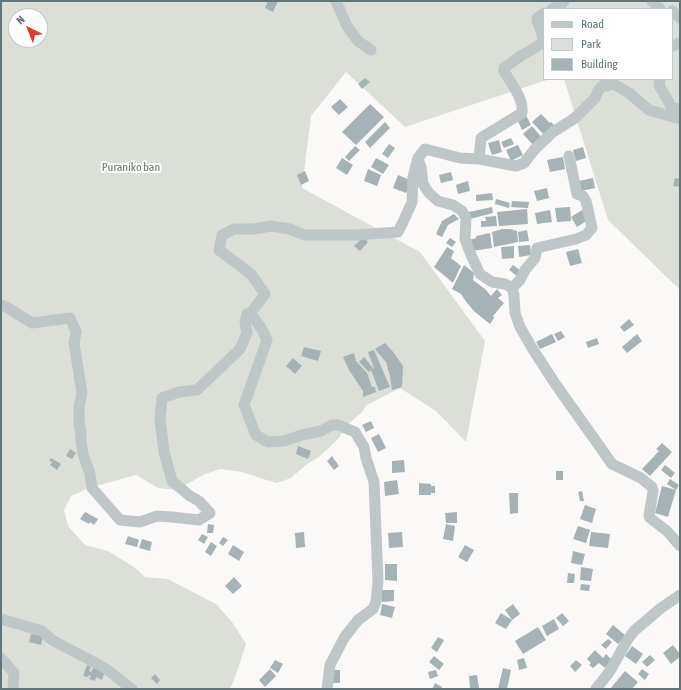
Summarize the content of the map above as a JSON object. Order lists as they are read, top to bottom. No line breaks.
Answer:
{"parks":["Puraniko ban"],"legend":["Road","Park","Building"],"north":"top left"}
